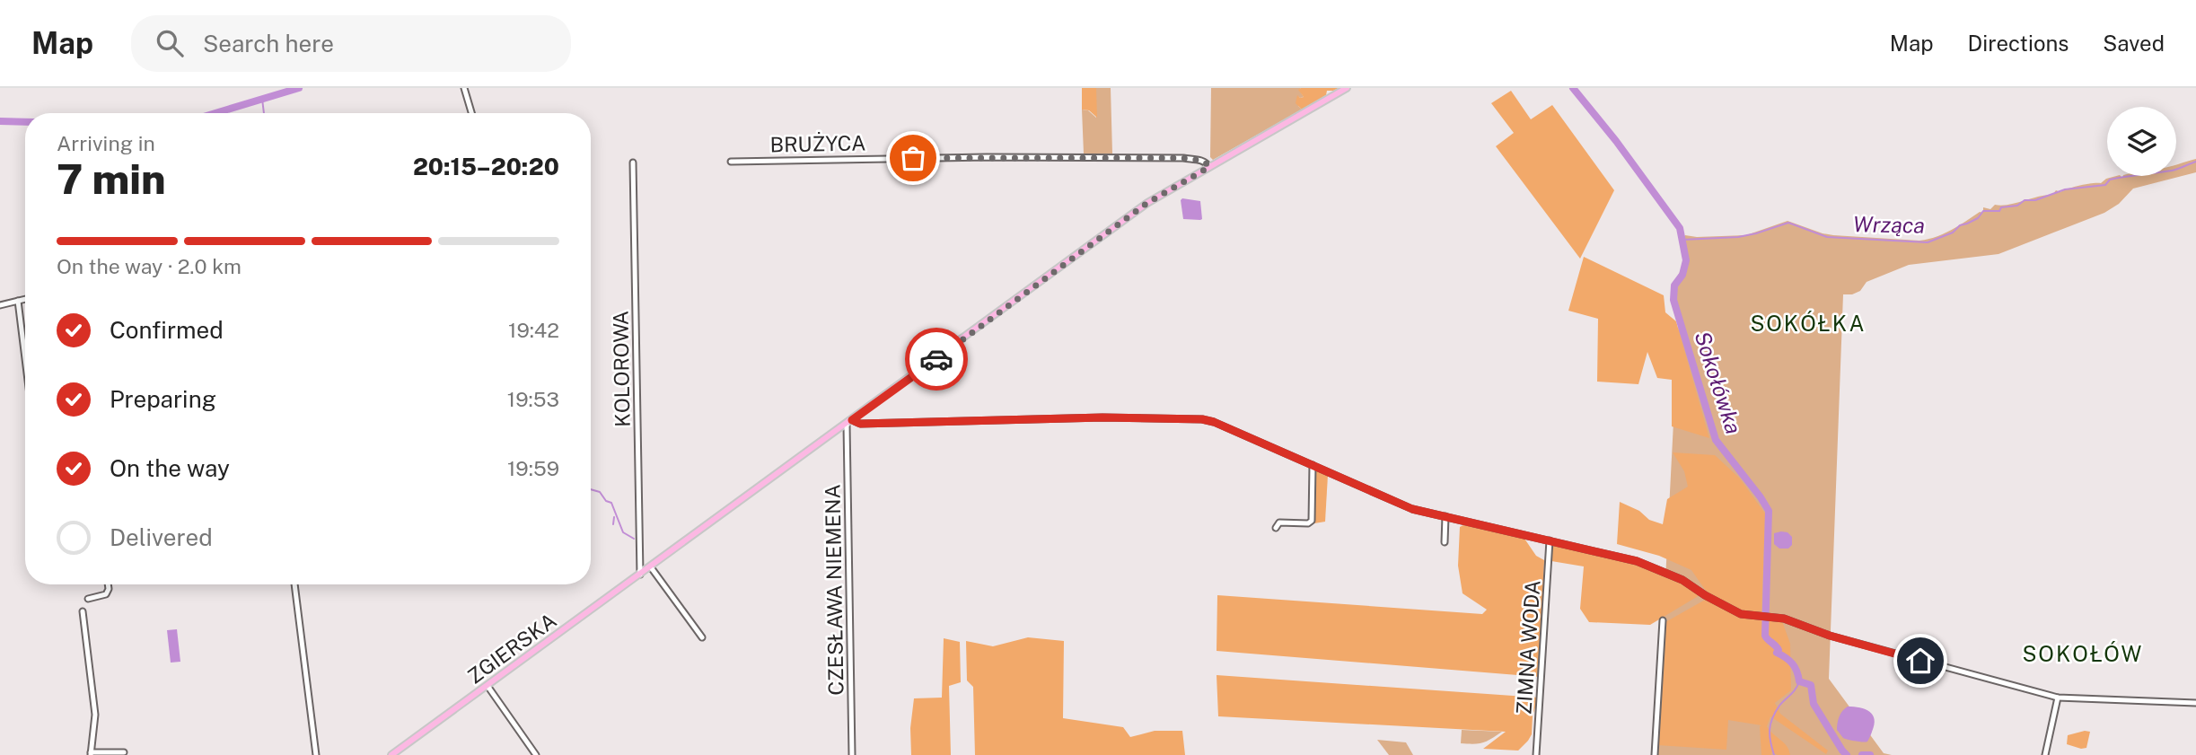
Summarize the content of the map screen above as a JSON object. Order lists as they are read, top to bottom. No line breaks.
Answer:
{"streets":{"main road":["ZGIERSKA"],"street":["BRUŻYCA","KOLOROWA","CZESŁAWA NIEMENA","ZIMNA WODA"]},"crossings":[["BRUŻYCA","ZGIERSKA"],["KOLOROWA","ZGIERSKA"],["CZESŁAWA NIEMENA","ZGIERSKA"]],"districts":["SOKÓŁKA","SOKOŁÓW"],"water":["Wrząca","Sokołówka"],"page":{"header":"Map","search":"Search here","nav":["Map","Directions","Saved"],"heading":["7 min","Arriving in","20:15–20:20"],"bar":"On the way · 2.0 km","list":[["Confirmed","19:42"],["Preparing","19:53"],["On the way","19:59"],"Delivered"]}}
